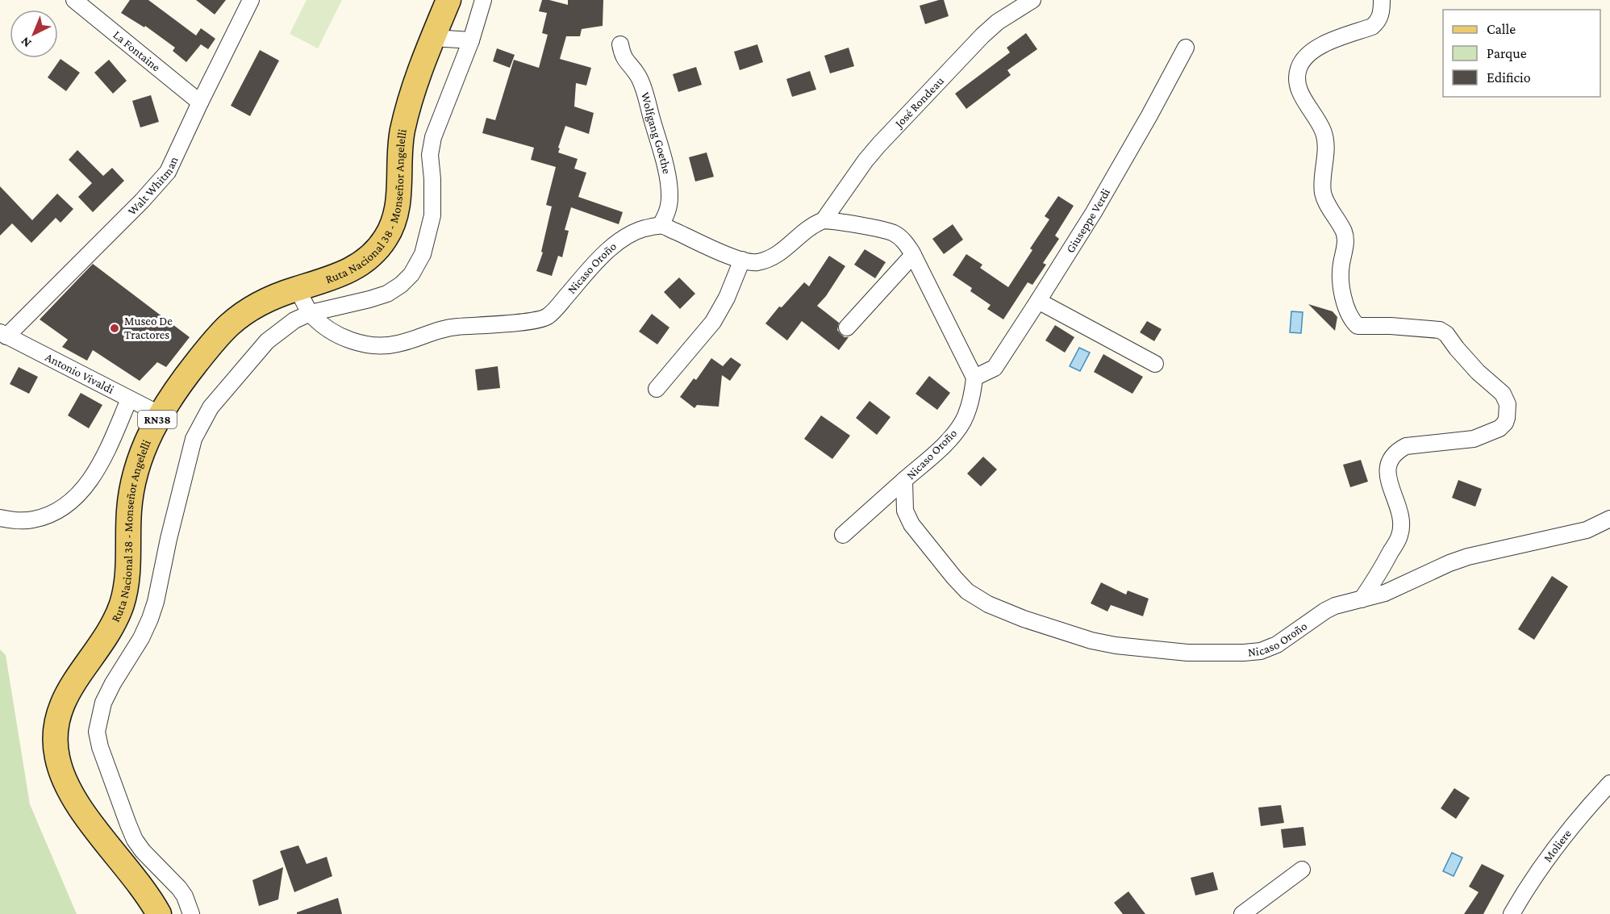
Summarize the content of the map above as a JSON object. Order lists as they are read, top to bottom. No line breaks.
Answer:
{"streets":{"main road":["Ruta Nacional 38 - Monseñor Angelelli","RN38"],"street":["La Fontaine","José Rondeau","Wolfgang Goethe","Walt Whitman","Giuseppe Verdi","Nicaso Oroño","Antonio Vivaldi","Moliere"]},"crossings":[["La Fontaine","Walt Whitman"],["Wolfgang Goethe","Nicaso Oroño"],["Walt Whitman","Antonio Vivaldi"],["Ruta Nacional 38 - Monseñor Angelelli","Nicaso Oroño"],["Ruta Nacional 38 - Monseñor Angelelli","Antonio Vivaldi"],["Giuseppe Verdi","Nicaso Oroño"]],"places":["Museo De Tractores"],"legend":["Calle","Parque","Edificio"],"north":"bottom left"}
